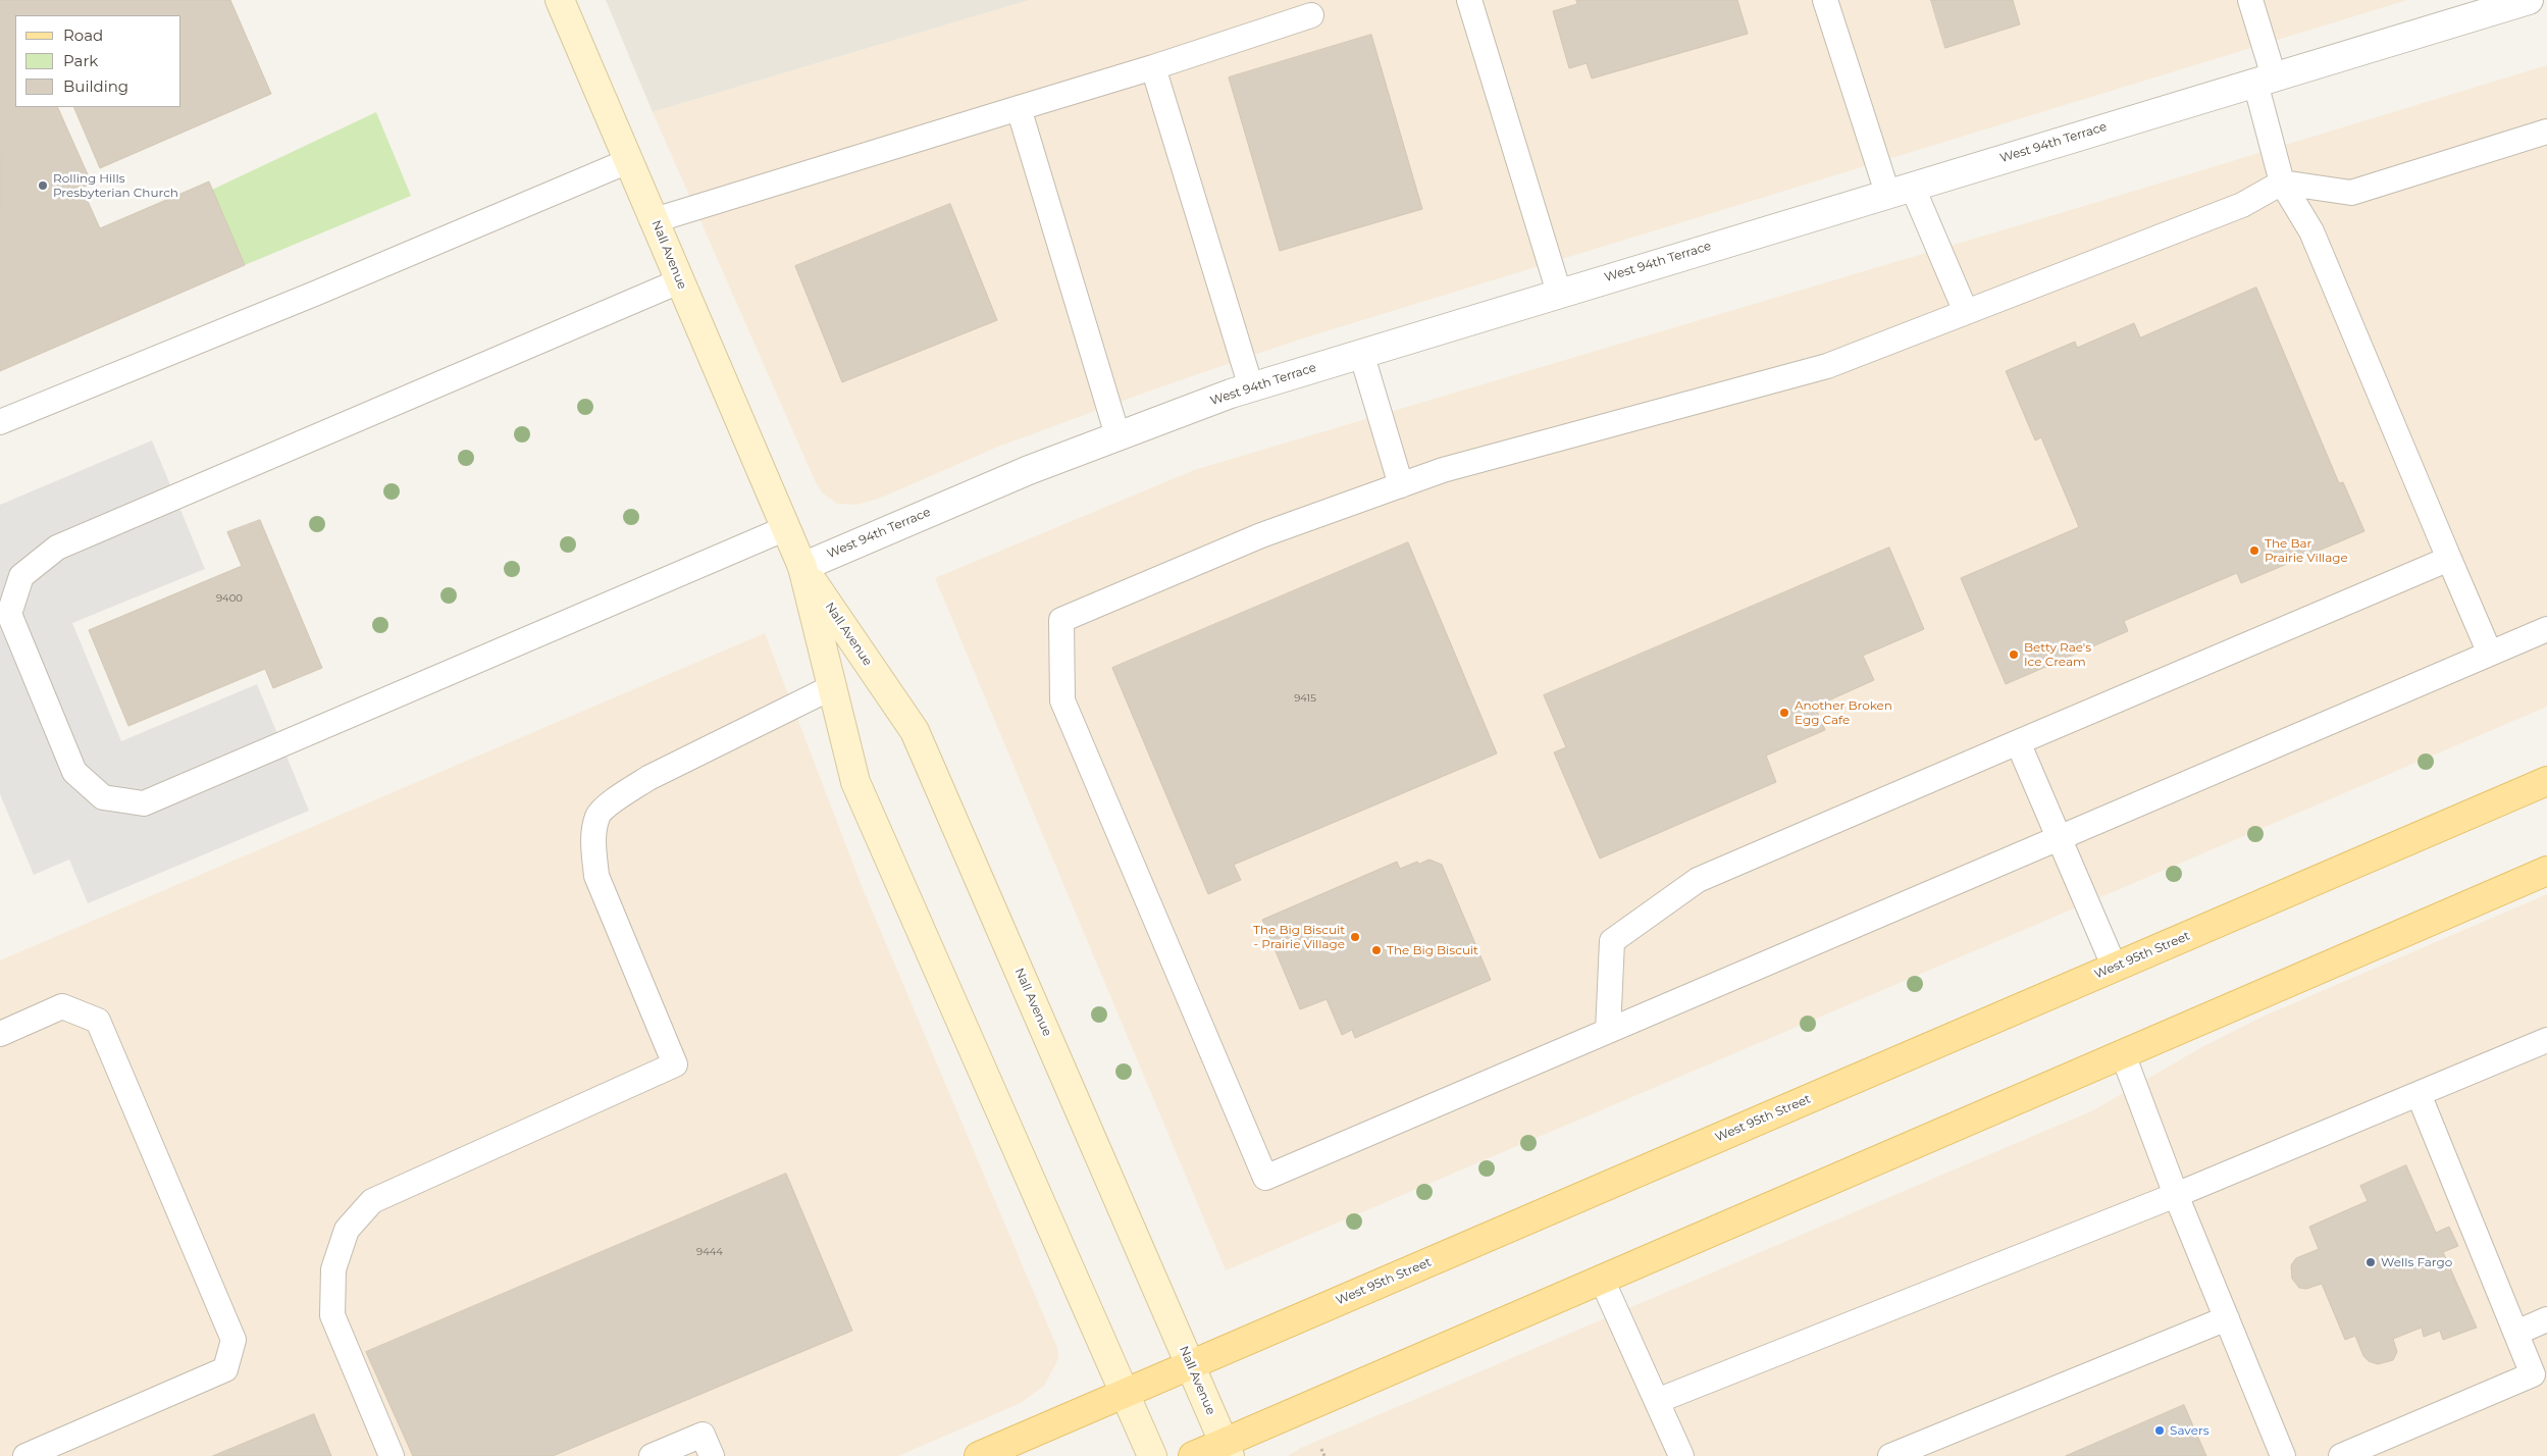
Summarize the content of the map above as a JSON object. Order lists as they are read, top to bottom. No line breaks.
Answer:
{"streets":{"main road":["Nall Avenue","West 95th Street"],"street":["West 94th Terrace"]},"crossings":[["West 94th Terrace","Nall Avenue"],["Nall Avenue","West 95th Street"]],"places":["Rolling Hills Presbyterian Church","The Bar Prairie Village","Betty Rae's Ice Cream","Another Broken Egg Cafe","The Big Biscuit - Prairie Village","The Big Biscuit","Wells Fargo","Savers"],"house_numbers":["9400","9415","9444"],"legend":["Road","Park","Building"]}
